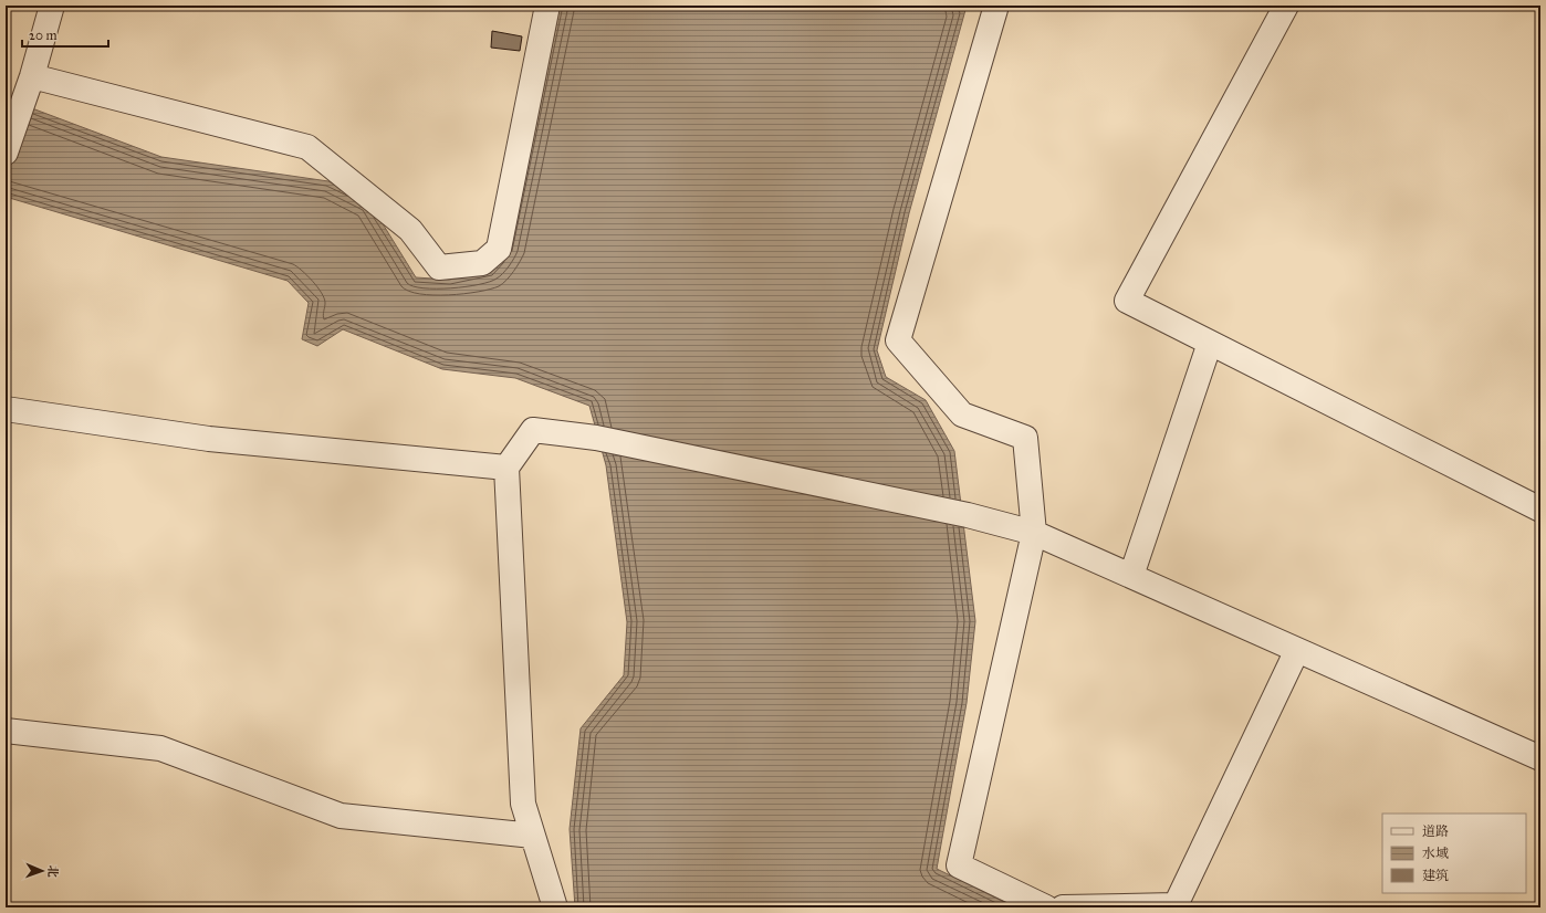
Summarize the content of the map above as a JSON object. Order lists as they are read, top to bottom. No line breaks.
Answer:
{"legend":["道路","水域","建筑"],"scale_bar":"20 m","north":"right"}
